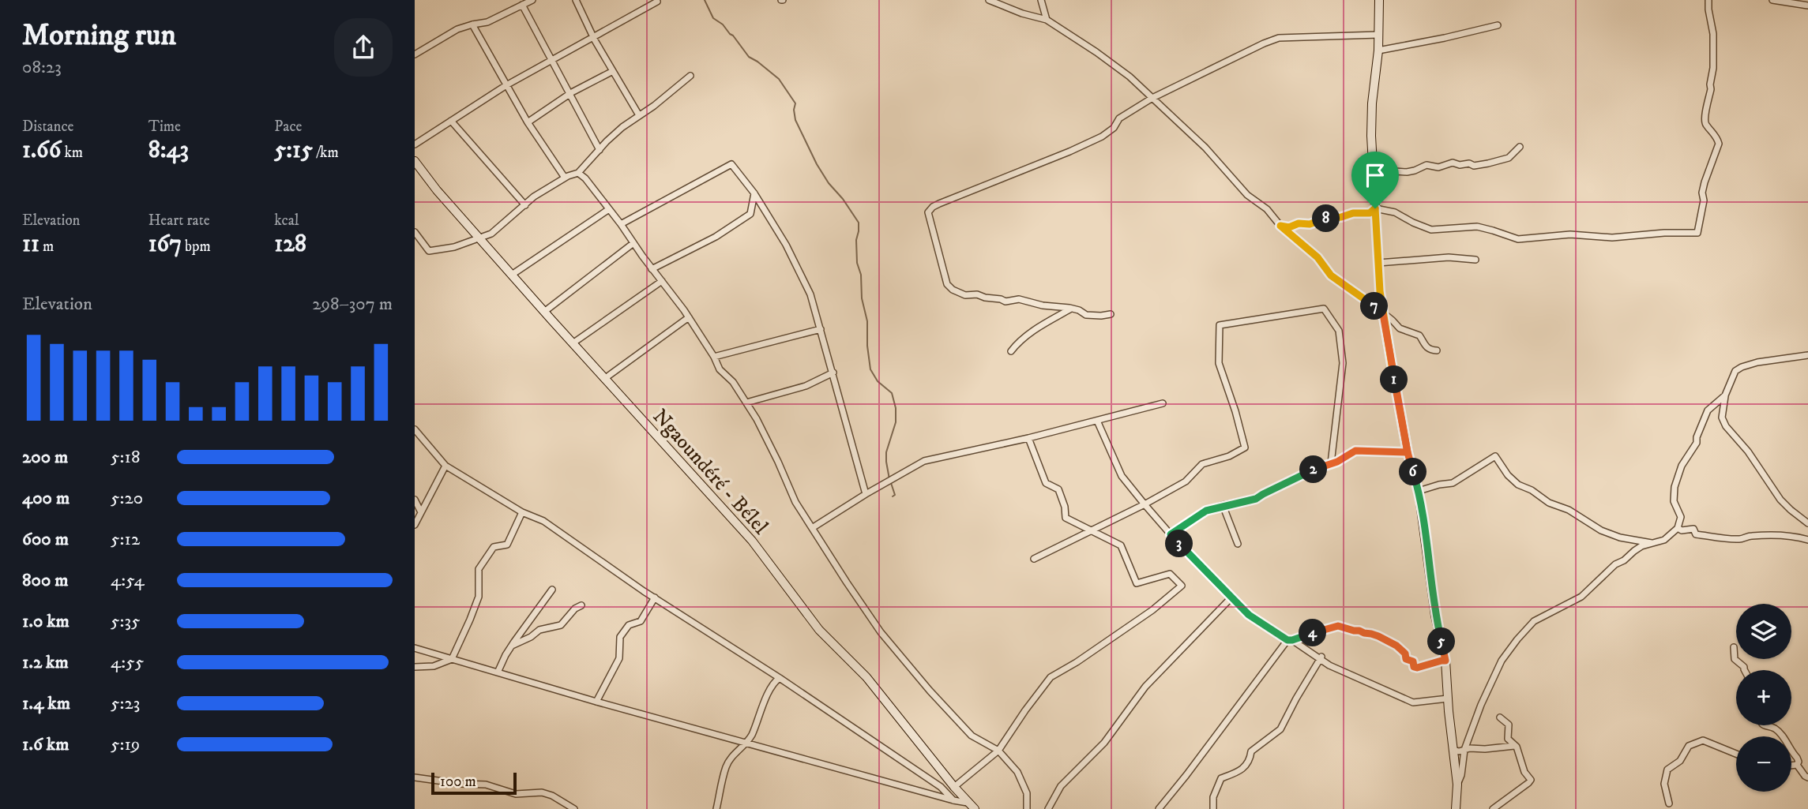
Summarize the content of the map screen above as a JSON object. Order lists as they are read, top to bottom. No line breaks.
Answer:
{"streets":{"main road":["Ngaoundéré - Bélel"]},"scale_bar":"100 m","page":{"heading":["Morning run","08:23"],"stats":[["Distance","1.66 km"],["Time","8:43"],["Pace","5:15 /km"],["Elevation","11 m"],["Heart rate","167 bpm"],["kcal","128"]],"pins":["8","7","1","2","6","3","4","5"],"chart":["Elevation","298–307 m"],"list":[{"name":"200 m","note":"5:18"},{"name":"400 m","note":"5:20"},{"name":"600 m","note":"5:12"},{"name":"800 m","note":"4:54"},{"name":"1.0 km","note":"5:35"},{"name":"1.2 km","note":"4:55"},{"name":"1.4 km","note":"5:23"},{"name":"1.6 km","note":"5:19"}],"map_buttons":["+","−"],"scale":"100 m"}}
